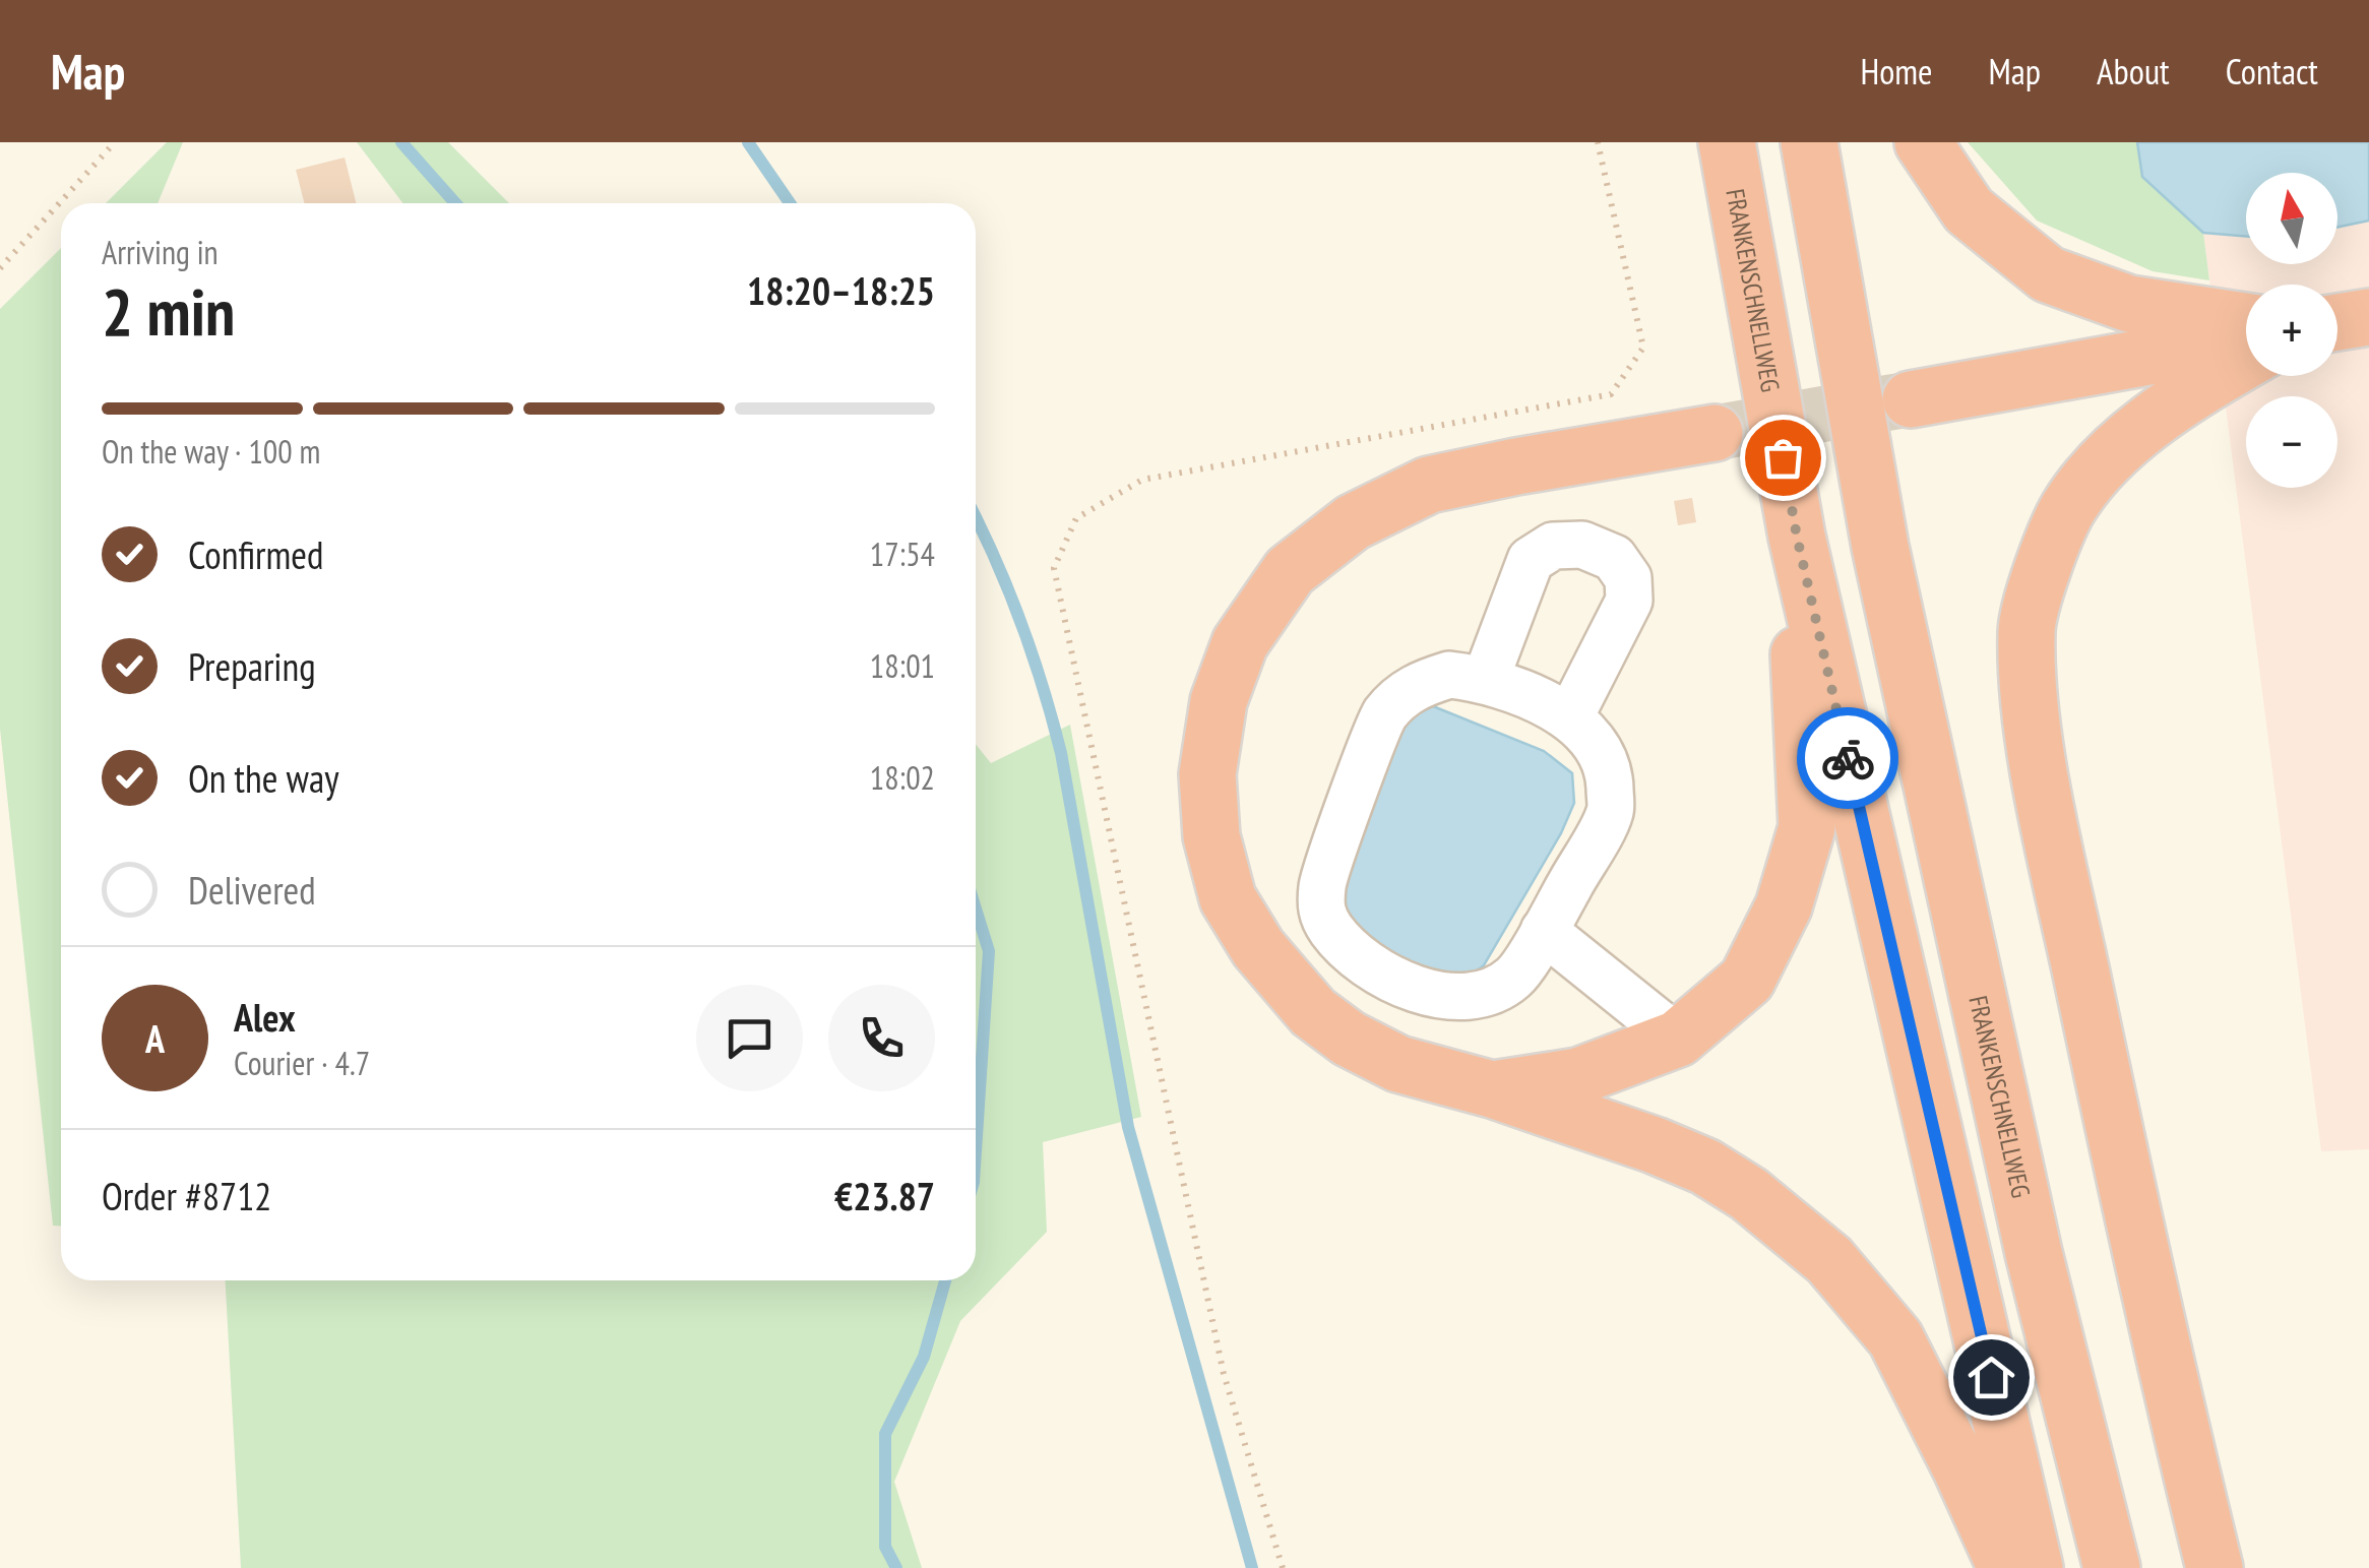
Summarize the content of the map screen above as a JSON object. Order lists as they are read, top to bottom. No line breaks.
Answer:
{"streets":{"highway":["FRANKENSCHNELLWEG"]},"north":"top","page":{"header":"Map","nav":["Home","Map","About","Contact"],"map_buttons":["+","−"],"heading":["2 min","Arriving in","18:20–18:25"],"panel":["Alex","Courier · 4.7","Order #8712","€23.87"],"bar":"On the way · 100 m","list":[["Confirmed","17:54"],["Preparing","18:01"],["On the way","18:02"],"Delivered"],"round":"A"}}
